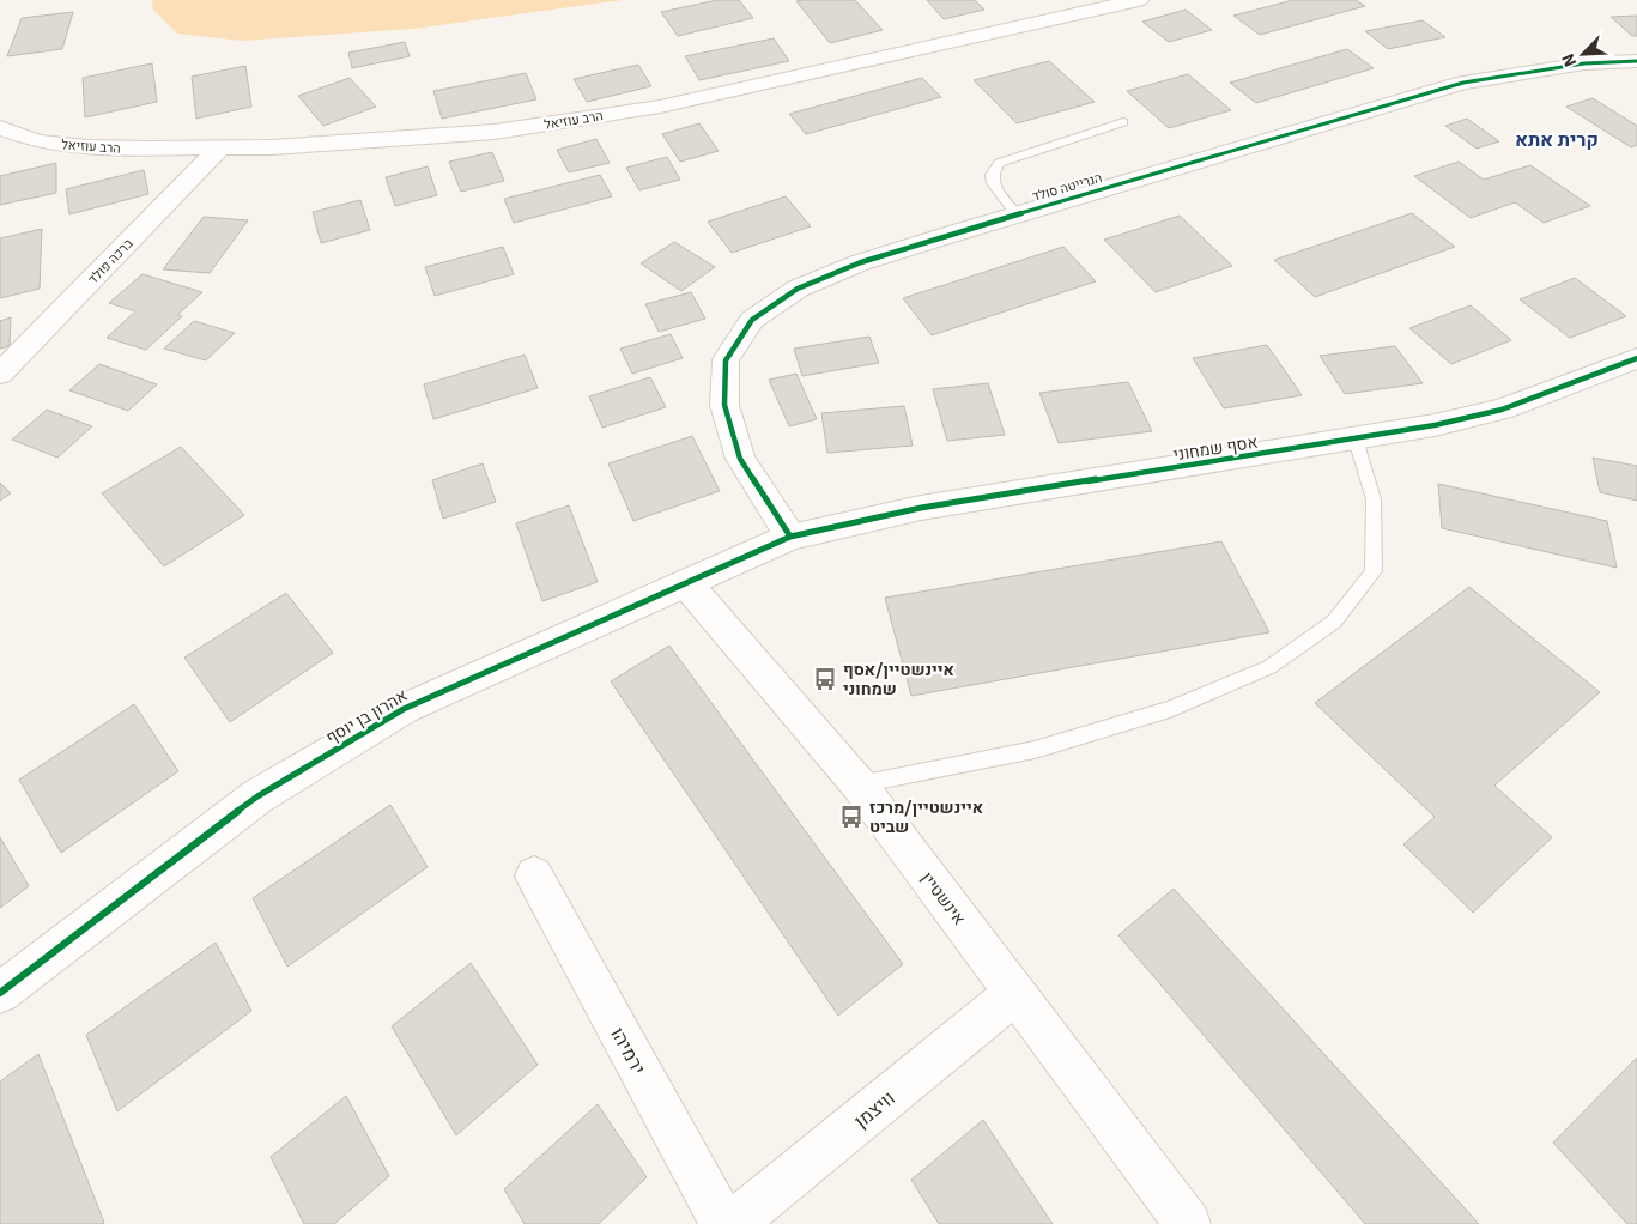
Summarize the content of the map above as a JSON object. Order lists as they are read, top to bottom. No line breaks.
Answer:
{"streets":{"street":["הרב עוזיאל","הנרייטה סולד","ברכה פולד","אסף שמחוני","אהרון בן יוסף","אינשטיין","ירמיהו","וויצמן"]},"crossings":[["הרב עוזיאל","ברכה פולד"],["הנרייטה סולד","אסף שמחוני"],["הנרייטה סולד","אהרון בן יוסף"],["אסף שמחוני","אהרון בן יוסף"],["אהרון בן יוסף","אינשטיין"],["אינשטיין","וויצמן"]],"districts":["קרית אתא"],"places":{"bus stop":["איינשטיין/אסף שמחוני","איינשטיין/מרכז שביט"]},"north":"bottom left"}
